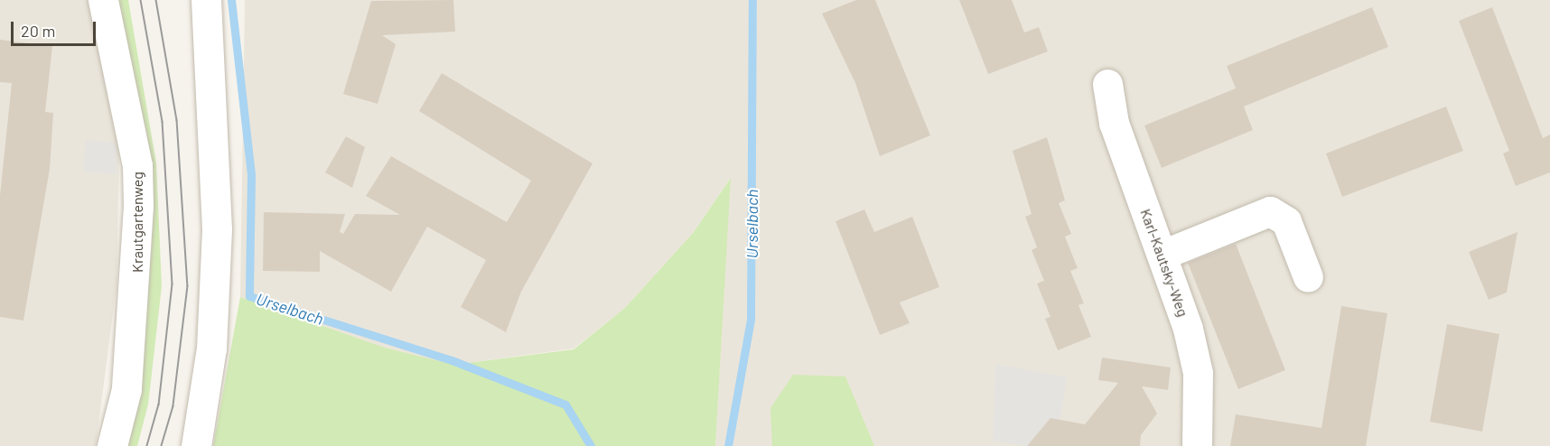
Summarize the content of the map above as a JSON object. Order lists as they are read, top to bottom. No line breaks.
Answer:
{"streets":{"street":["Krautgartenweg","Karl-Kautsky-Weg"]},"water":["Urselbach"],"scale_bar":"20 m"}
